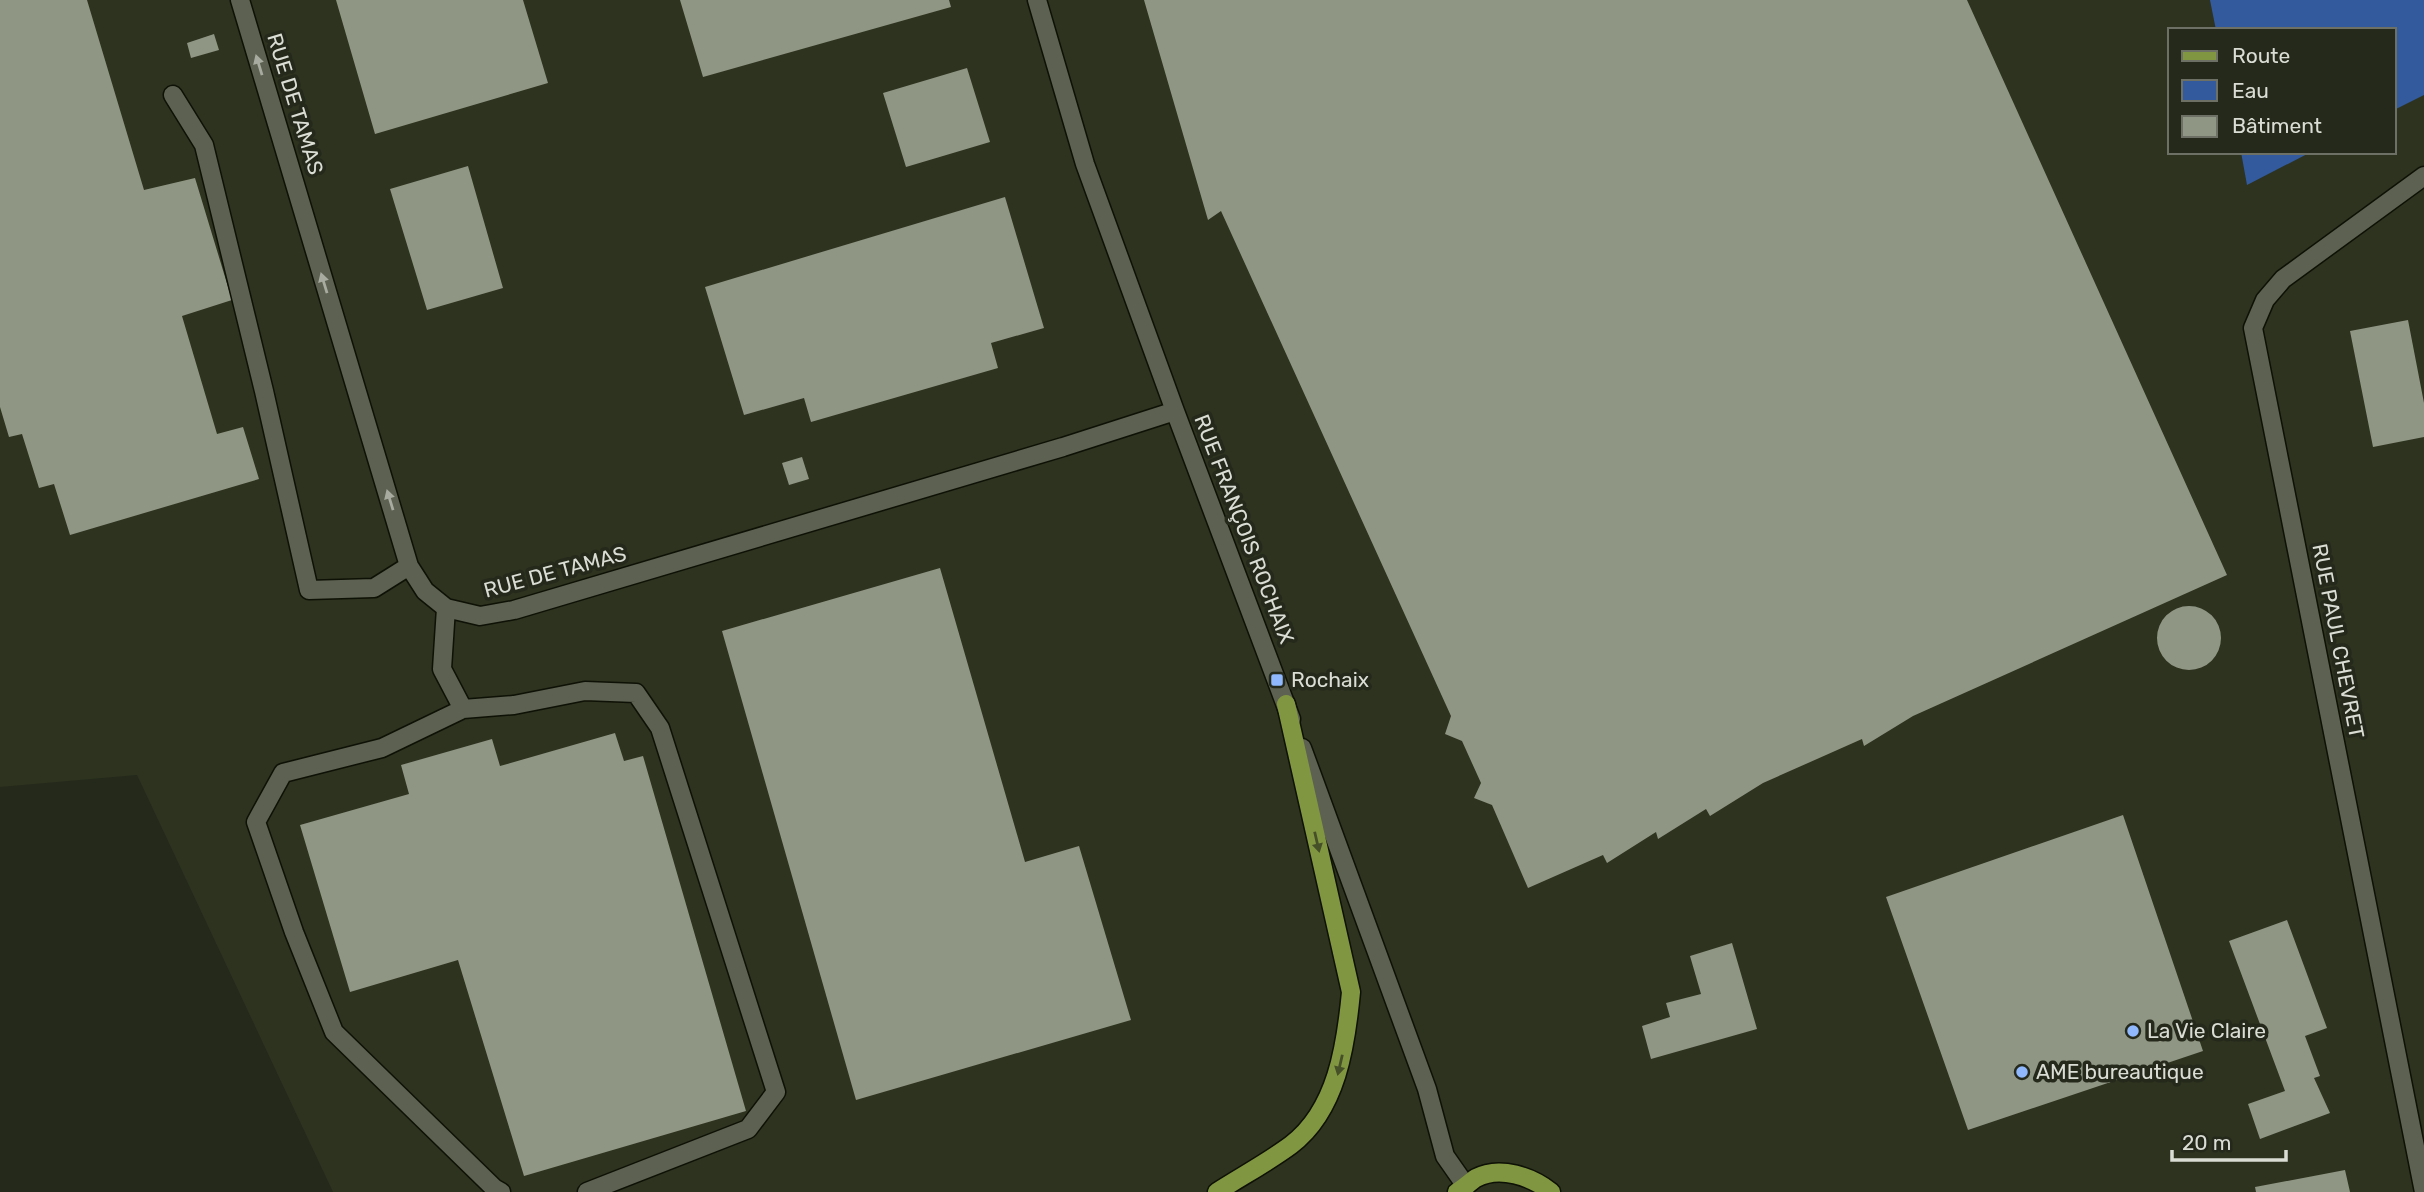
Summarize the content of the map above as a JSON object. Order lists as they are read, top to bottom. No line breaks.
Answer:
{"streets":{"street":["RUE DE TAMAS","RUE FRANÇOIS ROCHAIX","RUE PAUL CHEVRET"]},"crossings":[["RUE DE TAMAS","RUE FRANÇOIS ROCHAIX"]],"one_way":["RUE DE TAMAS"],"places":{"transit":["Rochaix"],"other":["La Vie Claire","AME bureautique"]},"legend":["Route","Eau","Bâtiment"],"scale_bar":"20 m"}
